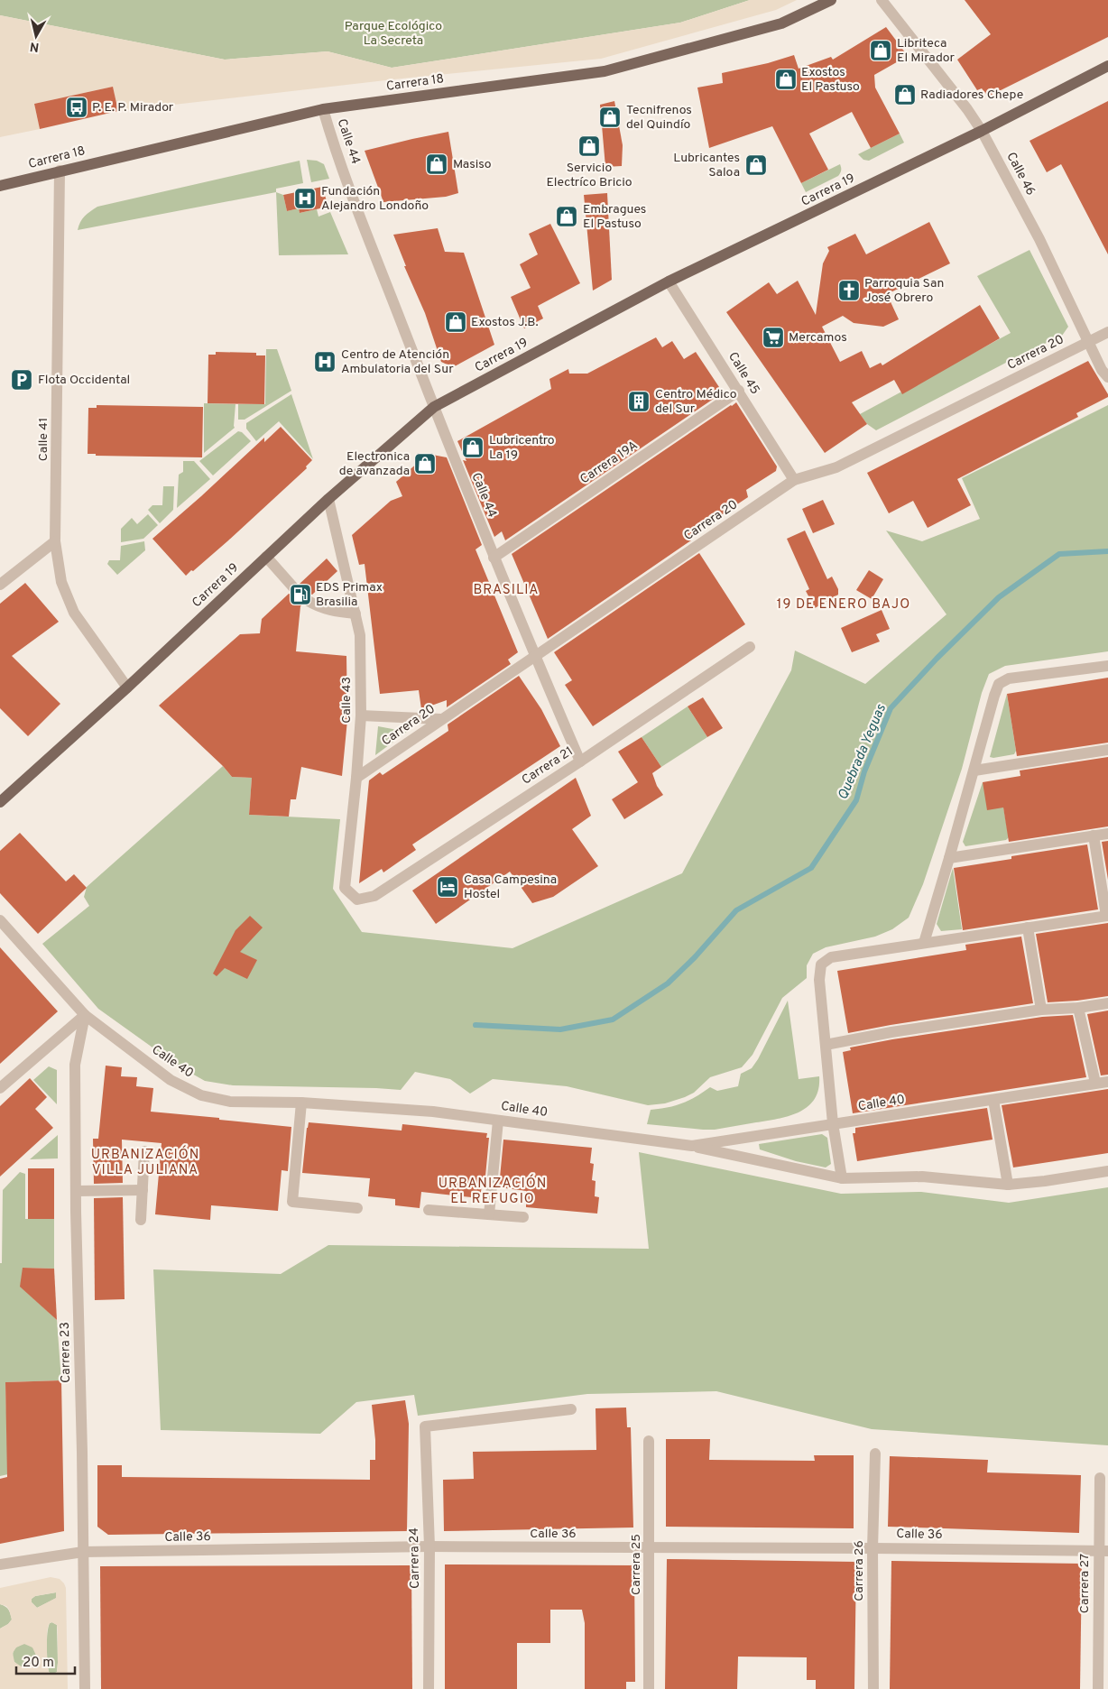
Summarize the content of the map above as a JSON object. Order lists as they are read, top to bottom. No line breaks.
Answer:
{"streets":{"main road":["Carrera 18","Carrera 19"],"street":["Calle 44","Calle 46","Carrera 20","Calle 45","Calle 41","Carrera 19A","Calle 43","Carrera 21","Calle 40","Carrera 23","Calle 36","Carrera 24","Carrera 25","Carrera 26","Carrera 27"]},"crossings":[["Carrera 18","Calle 44"],["Carrera 18","Calle 41"],["Calle 44","Carrera 19"],["Calle 44","Carrera 20"],["Calle 44","Carrera 19A"],["Calle 44","Carrera 21"],["Calle 46","Carrera 19"],["Calle 46","Carrera 20"],["Carrera 19","Calle 45"],["Carrera 19","Calle 41"],["Carrera 19","Calle 43"],["Carrera 20","Calle 45"],["Carrera 20","Calle 43"],["Calle 45","Carrera 19A"],["Calle 43","Carrera 21"],["Calle 40","Carrera 23"],["Carrera 23","Calle 36"],["Calle 36","Carrera 24"],["Calle 36","Carrera 25"],["Calle 36","Carrera 26"],["Calle 36","Carrera 27"]],"districts":["BRASILIA","19 DE ENERO BAJO","URBANIZACIÓN VILLA JULIANA","URBANIZACIÓN EL REFUGIO"],"water":["Quebrada Yeguas"],"parks":["Parque Ecológico La Secreta"],"places":{"shop":["Libriteca El Mirador","Exostos El Pastuso","Radiadores Chepe","Tecnifrenos del Quindío","Servicio Electríco Bricio","Masiso","Lubricantes Saloa","Embragues El Pastuso","Exostos J.B.","Lubricentro La 19","Electronica de avanzada"],"bus stop":["P. E. P. Mirador"],"hospital":["Fundación Alejandro Londoño","Centro de Atención Ambulatoria del Sur"],"church":["Parroquia San José Obrero"],"supermarket":["Mercamos"],"parking":["Flota Occidental"],"building":["Centro Médico del Sur"],"fuel station":["EDS Primax Brasilia"],"hotel":["Casa Campesina Hostel"]},"scale_bar":"20 m","north":"bottom"}
